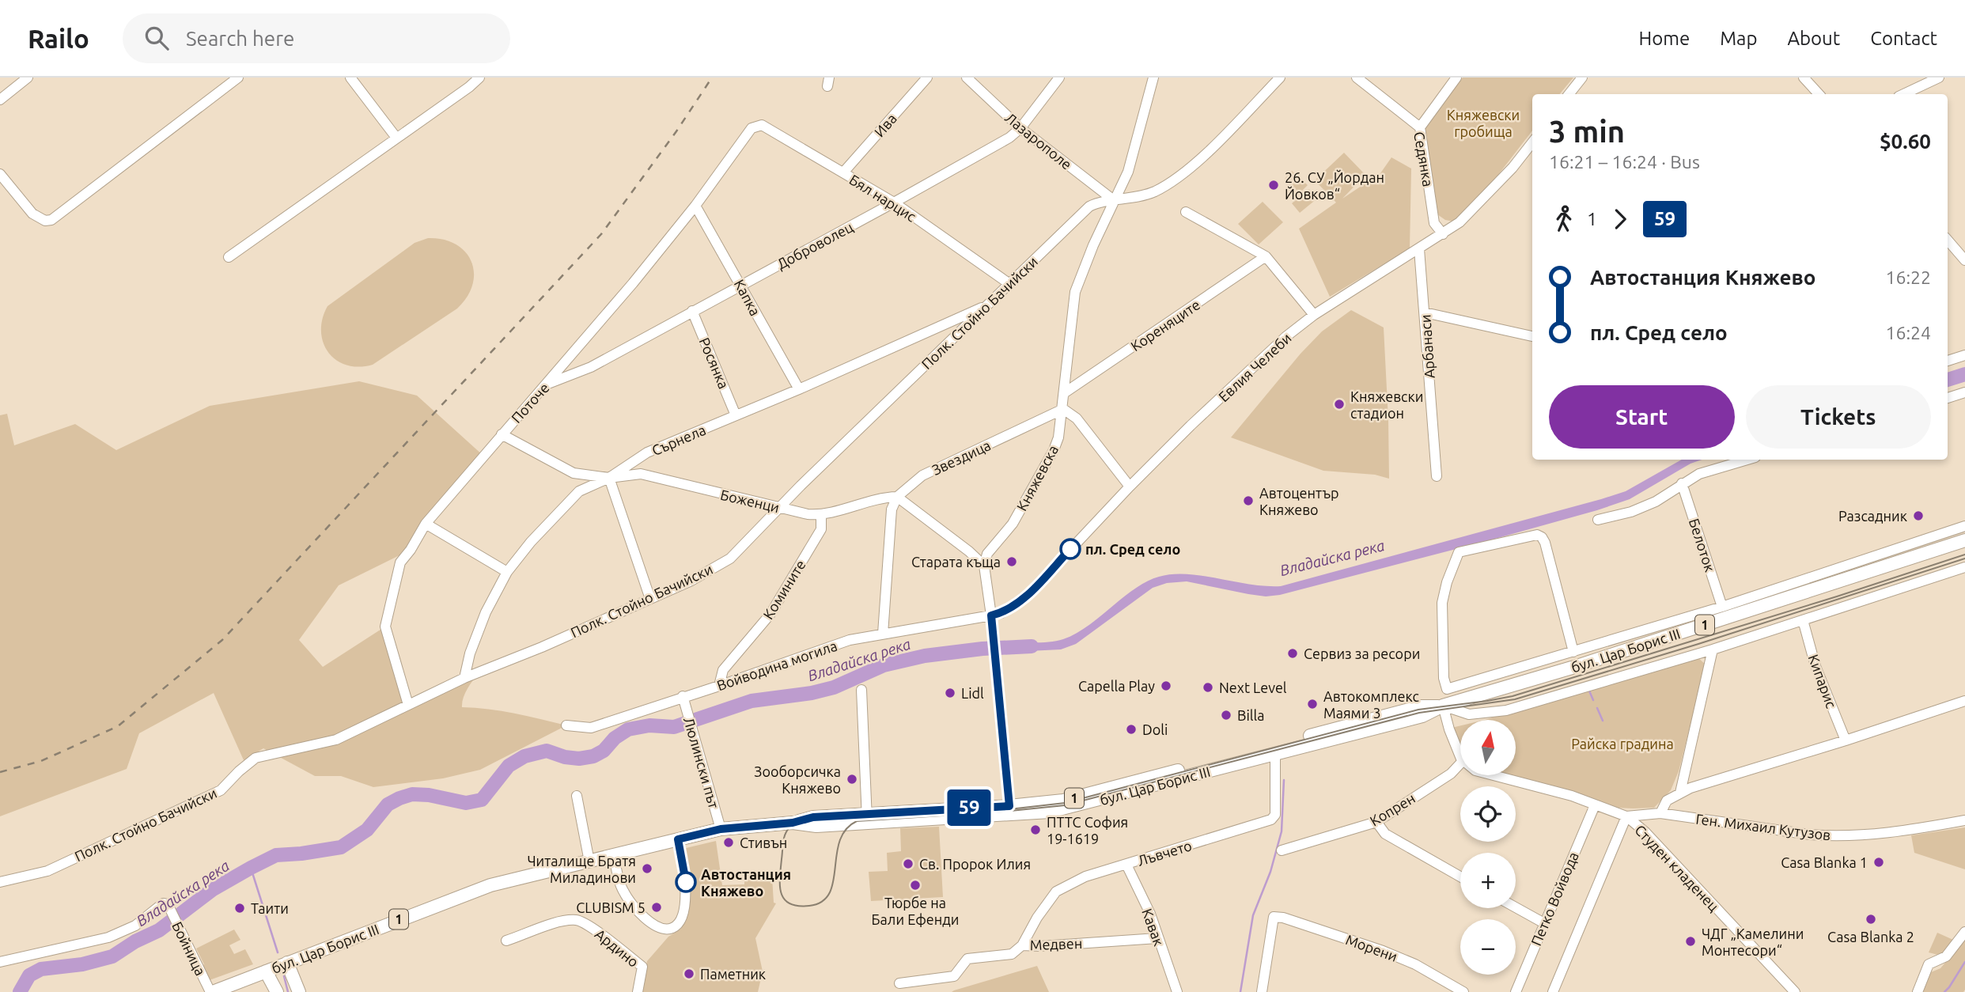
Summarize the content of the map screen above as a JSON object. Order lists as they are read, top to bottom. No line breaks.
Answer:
{"streets":{"main road":["1","бул. Цар Борис III"],"street":["Ива","Лазарополе","Седянка","Бял нарцис","Доброволец","Капка","Полк. Стойно Бачийски","Кореняците","Арбанаси","Росянка","Евлия Челеби","Поточе","Сърнела","Звездица","Княжевска","Боженци","Белоток","Комините","Войводина могила","Кипарис","Люлински път","Копрен","Ген. Михаил Кутузов","Лъвчето","Студен кладенец","Петко Войвода","Кавак","Медвен","Ардино","Морени","Бойница"]},"crossings":[["Ива","Бял нарцис"],["Лазарополе","Доброволец"],["Лазарополе","Полк. Стойно Бачийски"],["Лазарополе","Княжевска"],["Седянка","Евлия Челеби"],["Бял нарцис","Доброволец"],["Бял нарцис","Полк. Стойно Бачийски"],["Бял нарцис","Поточе"],["Доброволец","Капка"],["Доброволец","Росянка"],["Доброволец","Поточе"],["Капка","Поточе"],["Капка","Сърнела"],["Полк. Стойно Бачийски","Поточе"],["Полк. Стойно Бачийски","Сърнела"],["Полк. Стойно Бачийски","Княжевска"],["Полк. Стойно Бачийски","Боженци"],["Кореняците","Княжевска"],["Арбанаси","Евлия Челеби"],["Росянка","Сърнела"],["Евлия Челеби","Войводина могила"],["Поточе","Боженци"],["Сърнела","Боженци"],["Звездица","Княжевска"],["Звездица","Боженци"],["Боженци","Комините"],["Белоток","бул. Цар Борис III"],["Комините","Войводина могила"],["бул. Цар Борис III","Кипарис"],["бул. Цар Борис III","Люлински път"],["бул. Цар Борис III","Лъвчето"],["бул. Цар Борис III","Бойница"],["Войводина могила","Люлински път"],["Ген. Михаил Кутузов","Студен кладенец"],["Лъвчето","Кавак"],["Лъвчето","Медвен"],["Кавак","Медвен"]],"water":["Владайска река"],"parks":["Княжевски гробища","Райска градина"],"places":["26. СУ „Йордан Йовков“","Княжевски стадион","Автоцентър Княжево","Разсадник","пл. Сред село","Старата къща","Сервиз за ресори","Capella Play","Next Level","Lidl","Автокомплекс Маями 3","Billa","Doli","Зооборсичка Княжево","ПТТС София 19-1619","Стивън","Casa Blanka 1","Св. Пророк Илия","Читалище Братя Миладинови","Автостанция Княжево","Тюрбе на Бали Ефенди","CLUBISM 5","Таити","Casa Blanka 2","ЧДГ „Камелини Монтесори“","Паметник"],"lines":["bus line 59"],"north":"top","page":{"header":"Railo","search":"Search here","nav":["Home","Map","About","Contact"],"on_map":"59","heading":["3 min","16:21 – 16:24 · Bus","$0.60"],"legs":["1","59"],"list":[{"name":"Автостанция Княжево","value":"16:22"},{"name":"пл. Сред село","value":"16:24"}],"buttons":["Start","Tickets"],"map_buttons":["+","−"]}}
